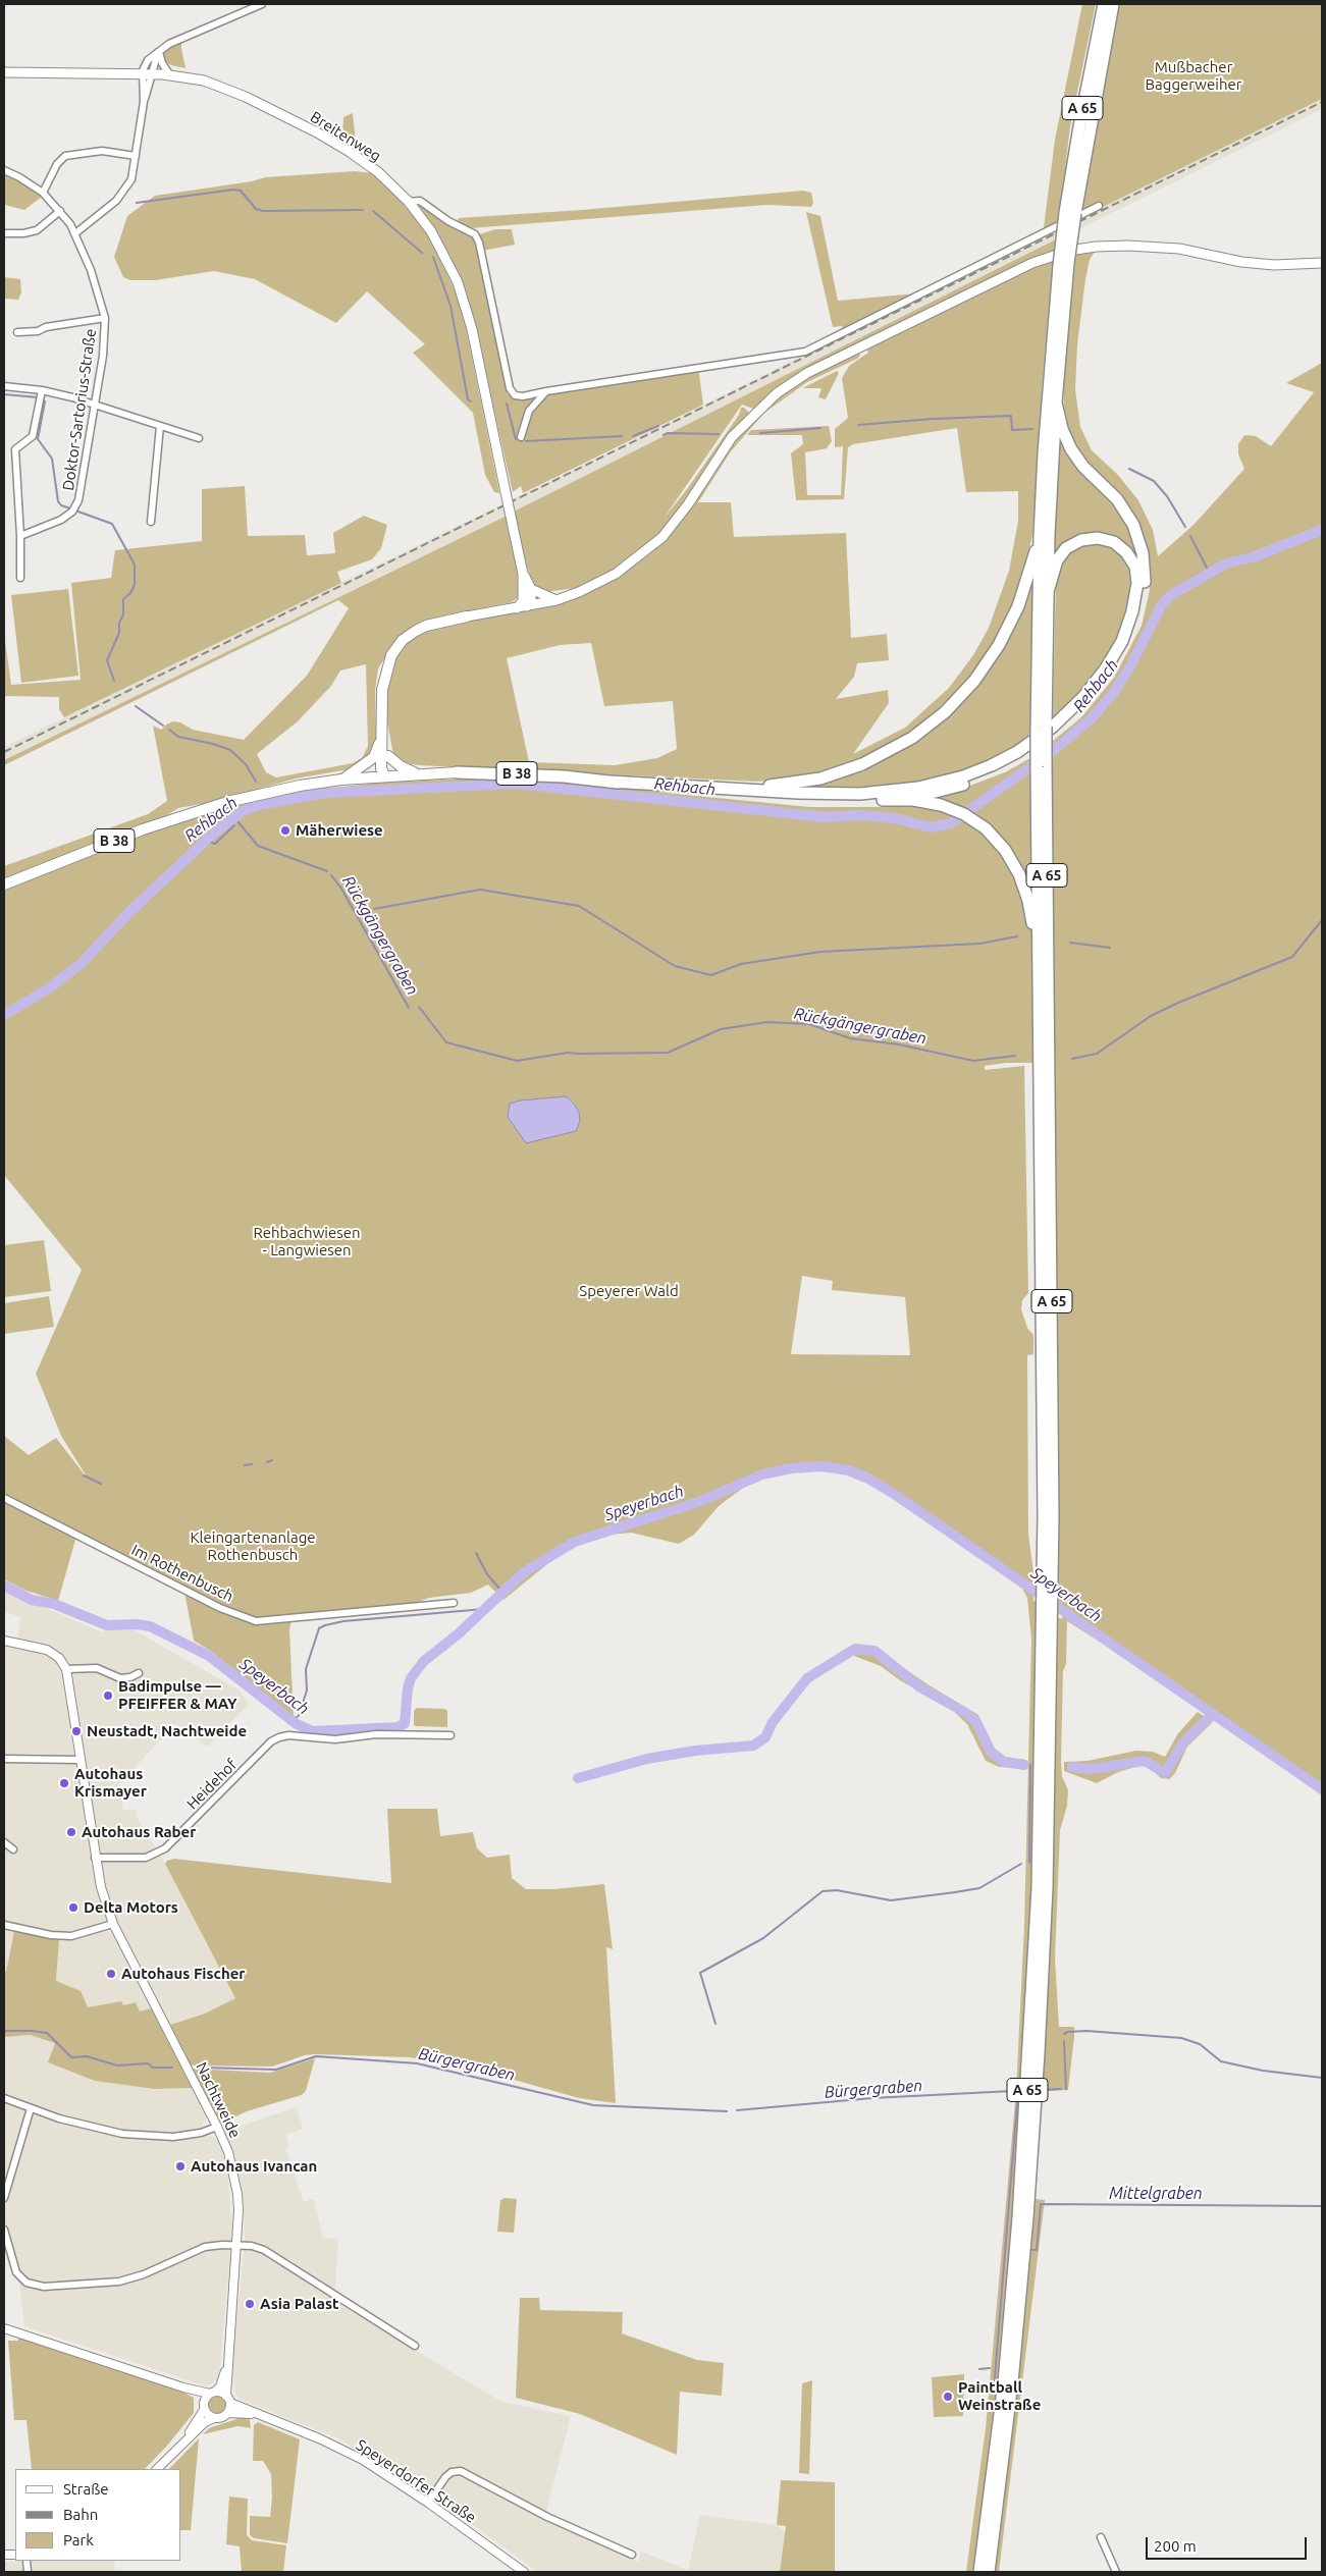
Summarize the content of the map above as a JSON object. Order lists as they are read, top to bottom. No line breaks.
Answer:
{"streets":{"highway":["A 65","B 38"],"main road":["Breitenweg"],"street":["Doktor-Sartorius-Straße","Im Rothenbusch","Heidehof","Nachtweide","Speyerdorfer Straße"]},"crossings":[["Heidehof","Nachtweide"],["Nachtweide","Speyerdorfer Straße"]],"water":["Rehbach","Rückgängergraben","Speyerbach","Bürgergraben","Mittelgraben"],"parks":["Mußbacher Baggerweiher","Rehbachwiesen - Langwiesen","Speyerer Wald","Kleingartenanlage Rothenbusch"],"places":["Mäherwiese","Badimpulse — PFEIFFER & MAY","Neustadt, Nachtweide","Autohaus Krismayer","Autohaus Raber","Delta Motors","Autohaus Fischer","Autohaus Ivancan","Asia Palast","Paintball Weinstraße"],"legend":["Straße","Bahn","Park"],"scale_bar":"200 m"}
